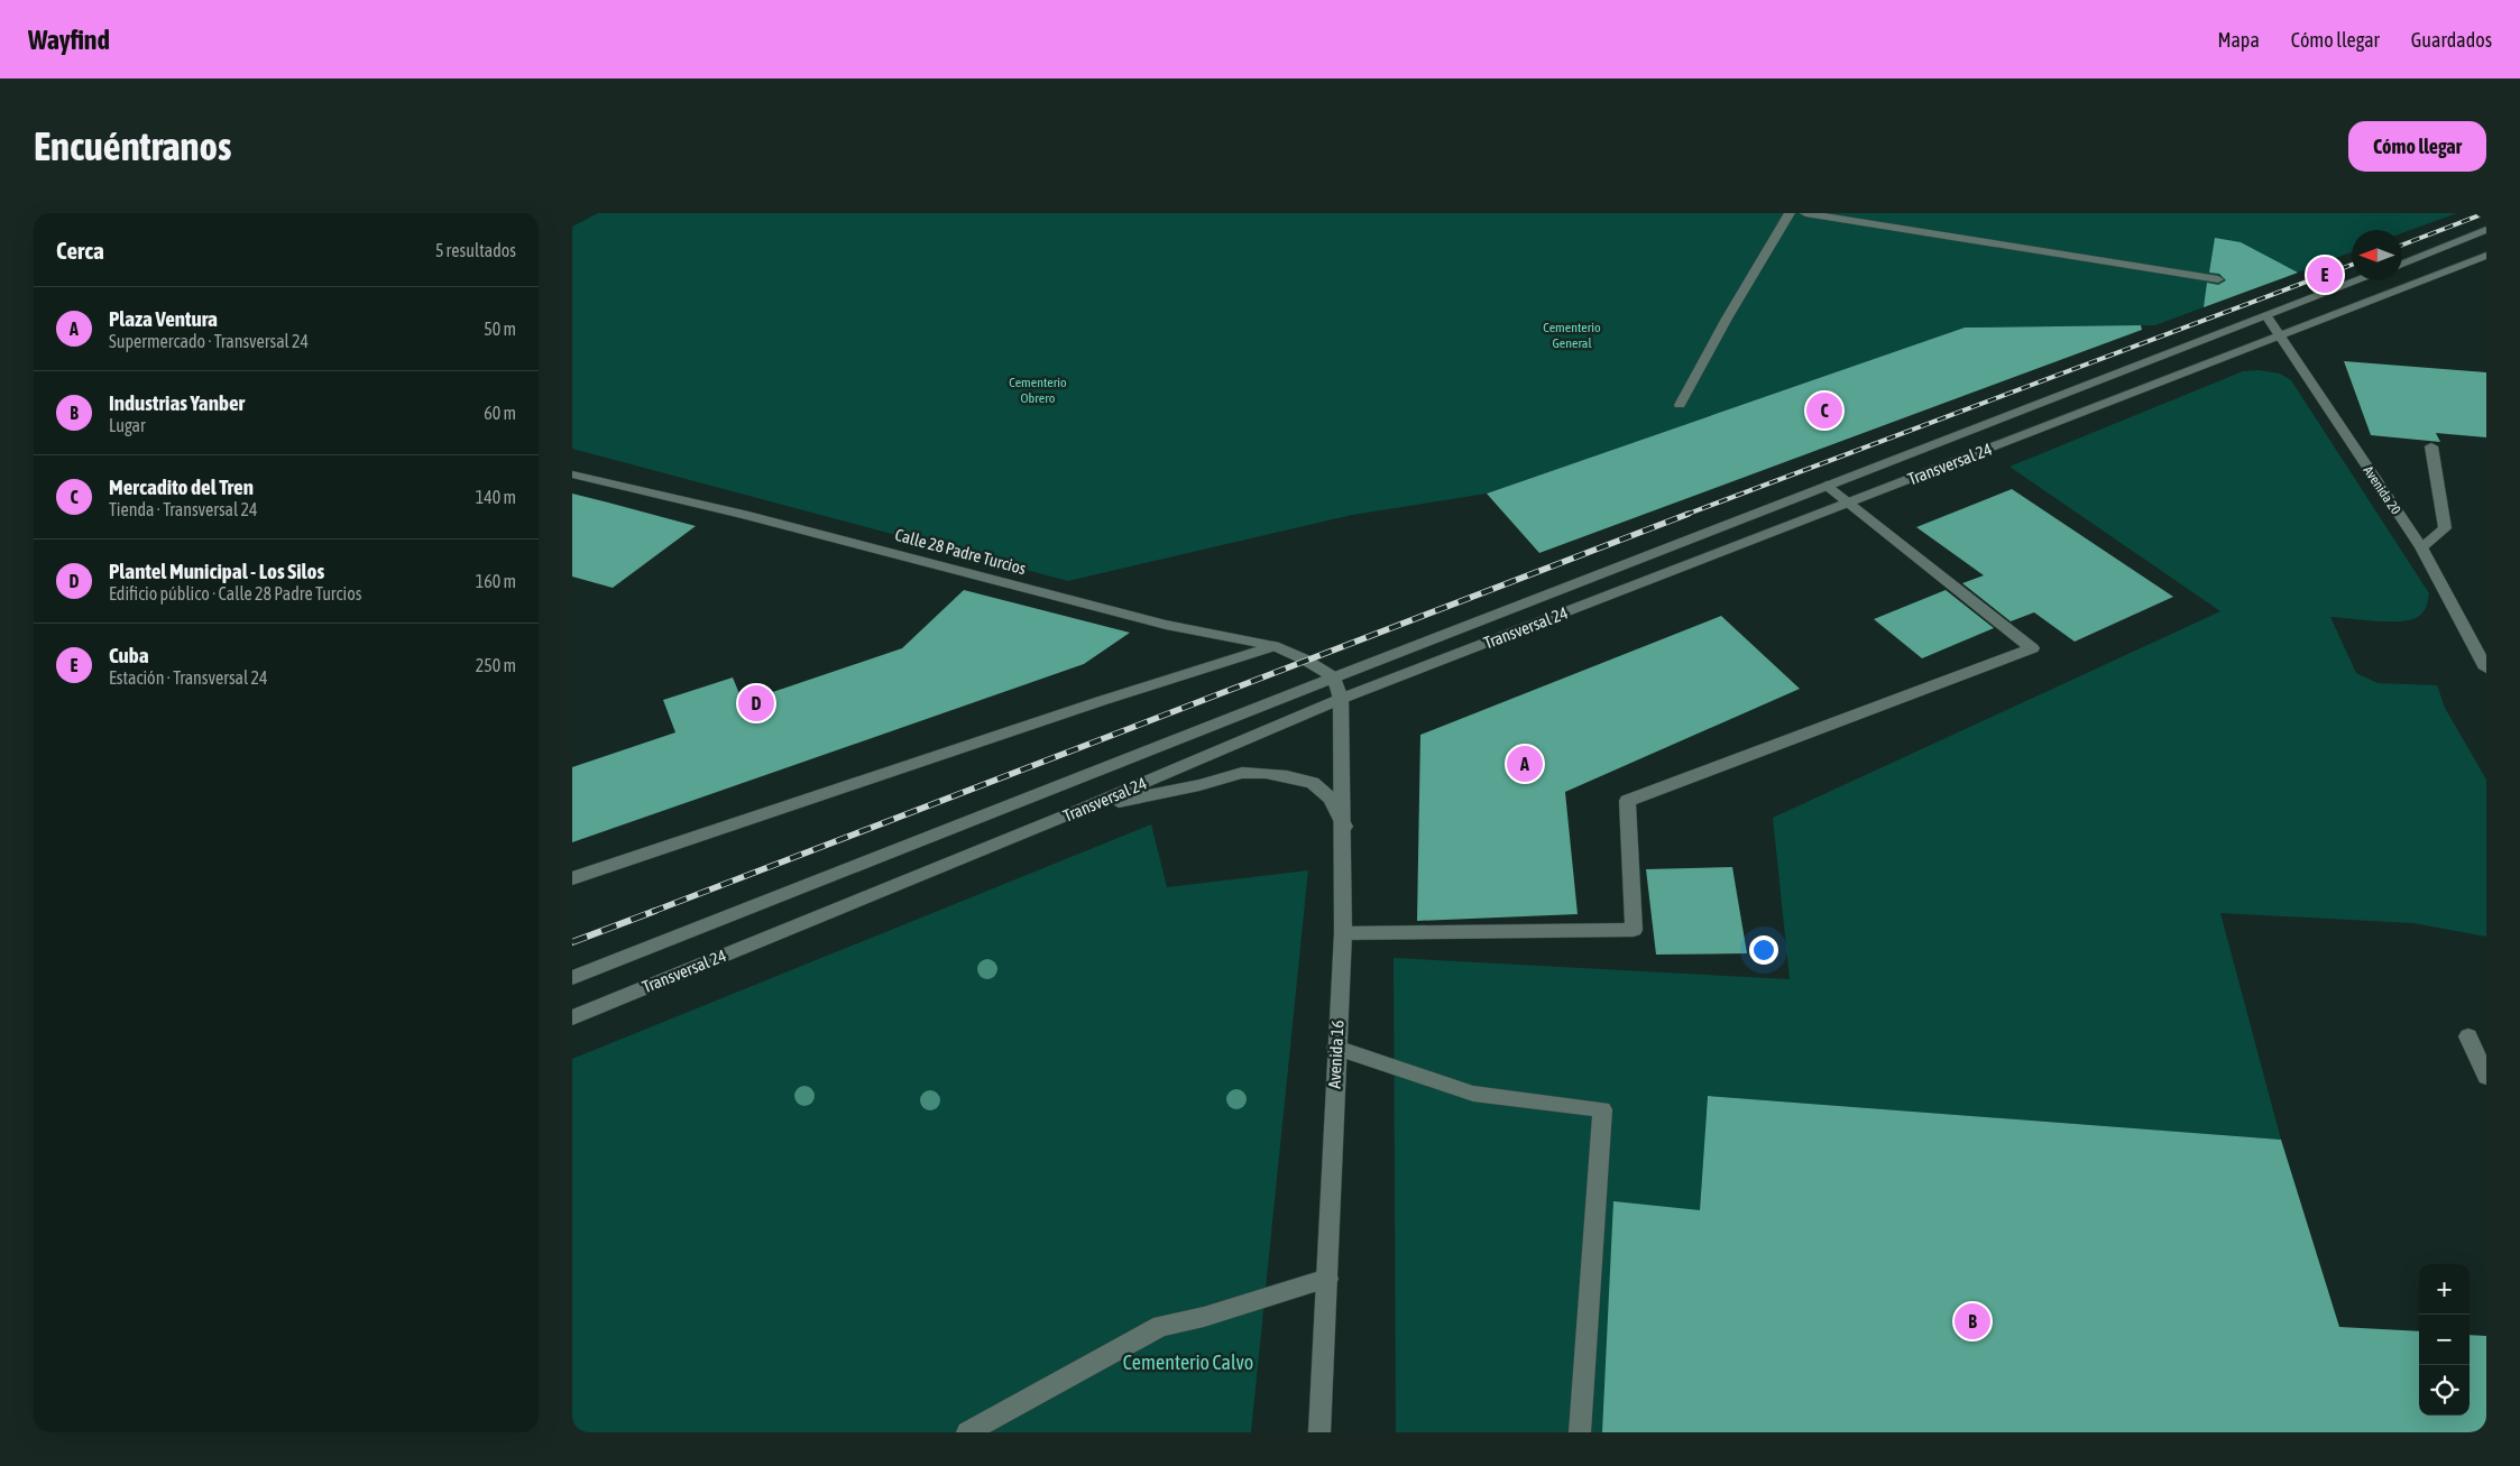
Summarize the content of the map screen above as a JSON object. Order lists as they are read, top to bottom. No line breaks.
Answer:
{"streets":{"main road":["Transversal 24","Avenida 20","Calle 28 Padre Turcios","Avenida 16"]},"crossings":[["Transversal 24","Avenida 20"],["Transversal 24","Calle 28 Padre Turcios"],["Transversal 24","Avenida 16"],["Calle 28 Padre Turcios","Avenida 16"]],"parks":["Cementerio General","Cementerio Obrero","Cementerio Calvo"],"north":"left","page":{"header":"Wayfind","nav":["Mapa","Cómo llegar","Guardados"],"buttons":"Cómo llegar","title":"Encuéntranos","heading":["Cerca","5 resultados"],"pins":["E","C","D","A","B"],"list":[{"mark":"A","name":"Plaza Ventura","note":"Supermercado · Transversal 24","value":"50 m"},{"mark":"B","name":"Industrias Yanber","note":"Lugar","value":"60 m"},{"mark":"C","name":"Mercadito del Tren","note":"Tienda · Transversal 24","value":"140 m"},{"mark":"D","name":"Plantel Municipal - Los Silos","note":"Edificio público · Calle 28 Padre Turcios","value":"160 m"},{"mark":"E","name":"Cuba","note":"Estación · Transversal 24","value":"250 m"}],"map_buttons":["+","−"]}}
